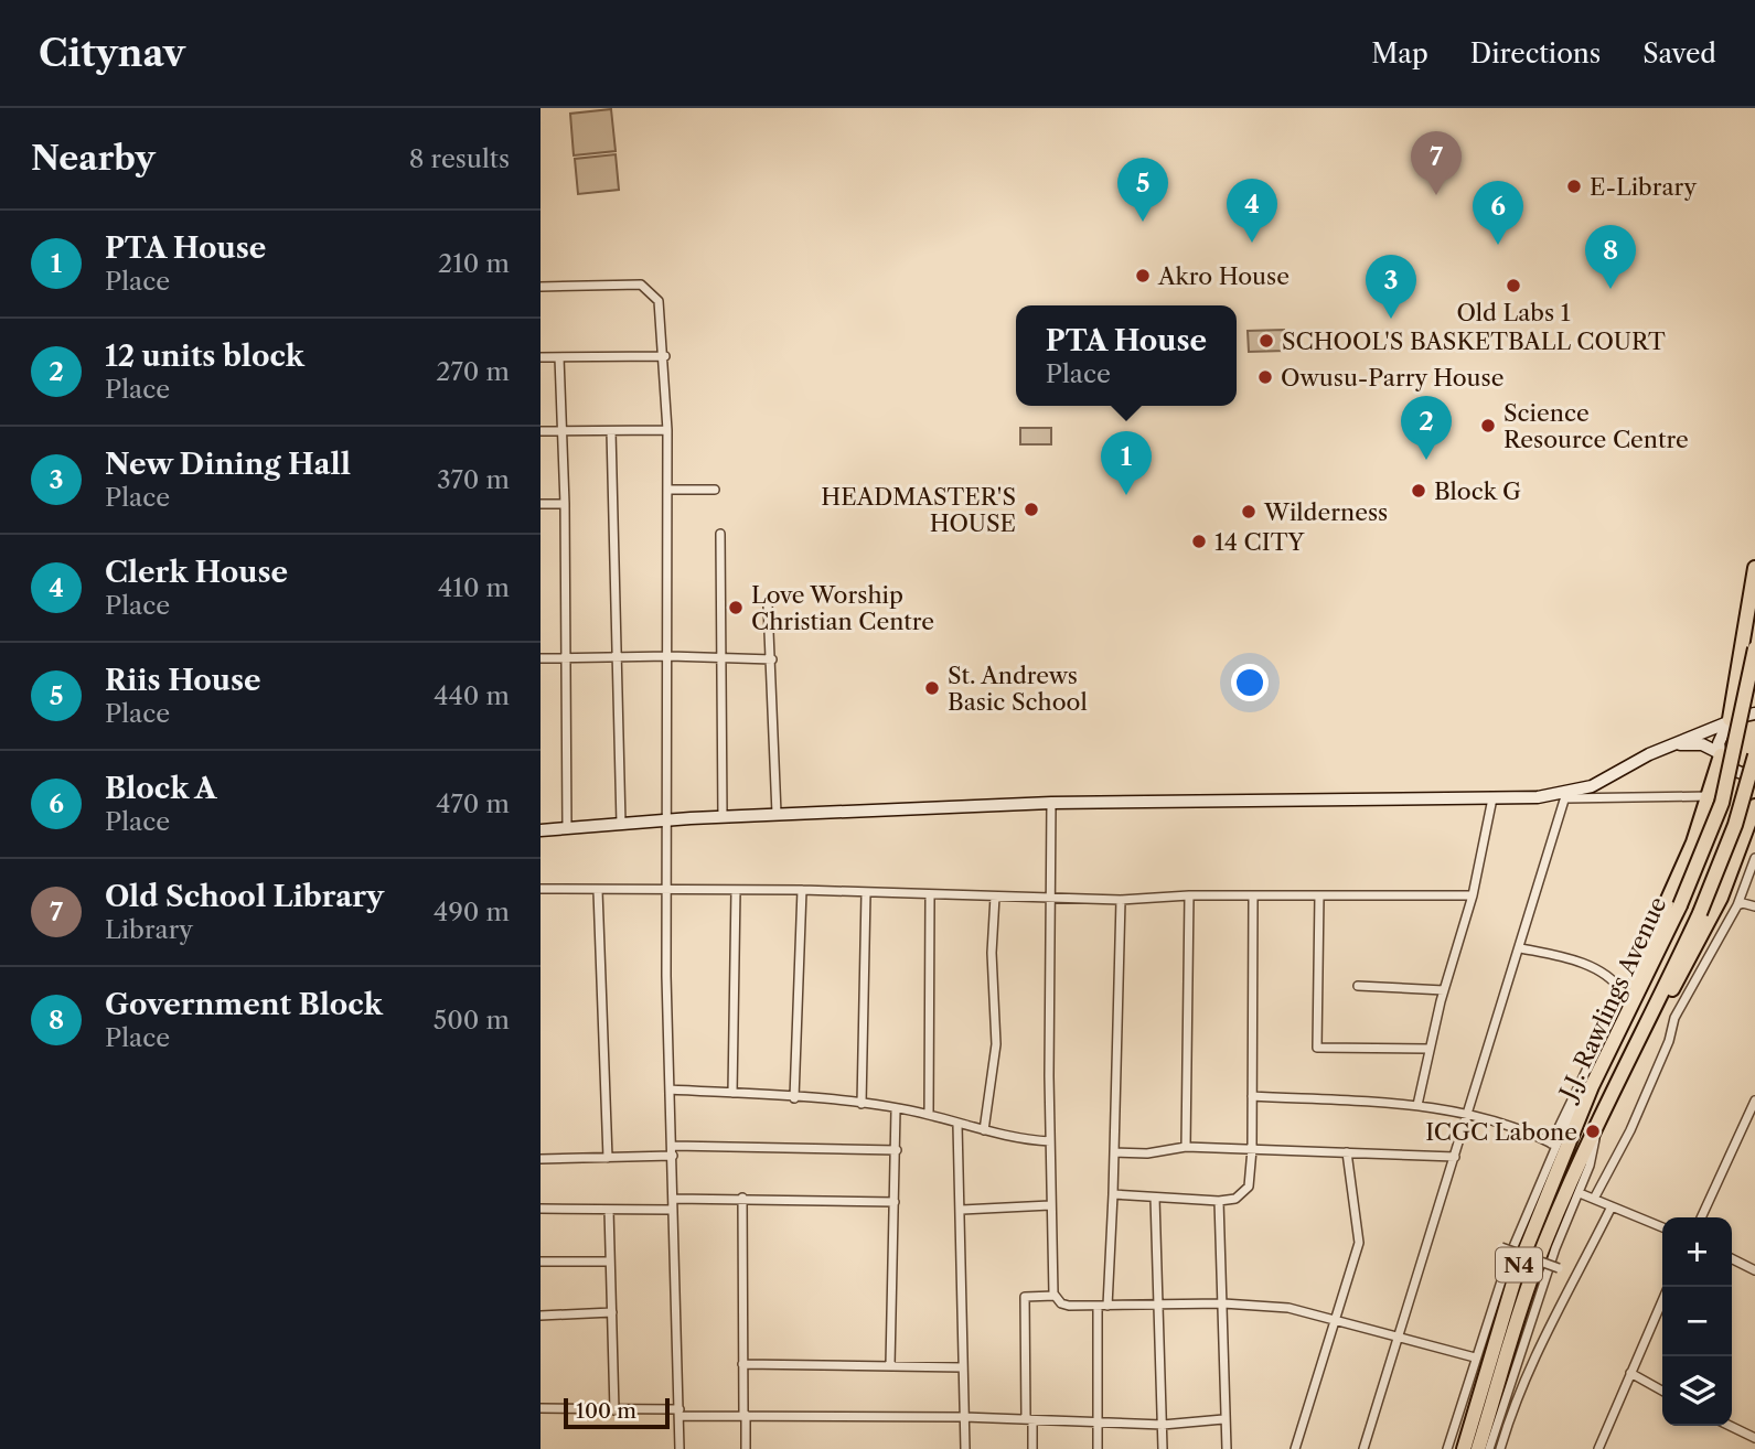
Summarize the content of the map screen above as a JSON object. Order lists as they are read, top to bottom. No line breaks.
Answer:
{"streets":{"highway":["J.J. Rawlings Avenue","N4"]},"places":["E-Library","Akro House","Old Labs 1","SCHOOL'S BASKETBALL COURT","Owusu-Parry House","Science Resource Centre","Block G","HEADMASTER'S HOUSE","Wilderness","14 CITY","Love Worship Christian Centre","St. Andrews Basic School","ICGC Labone"],"scale_bar":"100 m","page":{"header":"Citynav","nav":["Map","Directions","Saved"],"heading":["Nearby","8 results"],"pins":["7","5","4","6","8","3","2","1"],"list":[{"mark":"1","name":"PTA House","note":"Place","value":"210 m"},{"mark":"2","name":"12 units block","note":"Place","value":"270 m"},{"mark":"3","name":"New Dining Hall","note":"Place","value":"370 m"},{"mark":"4","name":"Clerk House","note":"Place","value":"410 m"},{"mark":"5","name":"Riis House","note":"Place","value":"440 m"},{"mark":"6","name":"Block A","note":"Place","value":"470 m"},{"mark":"7","name":"Old School Library","note":"Library","value":"490 m"},{"mark":"8","name":"Government Block","note":"Place","value":"500 m"}],"popup":["PTA House","Place"],"map_buttons":["+","−"],"scale":"100 m"}}
